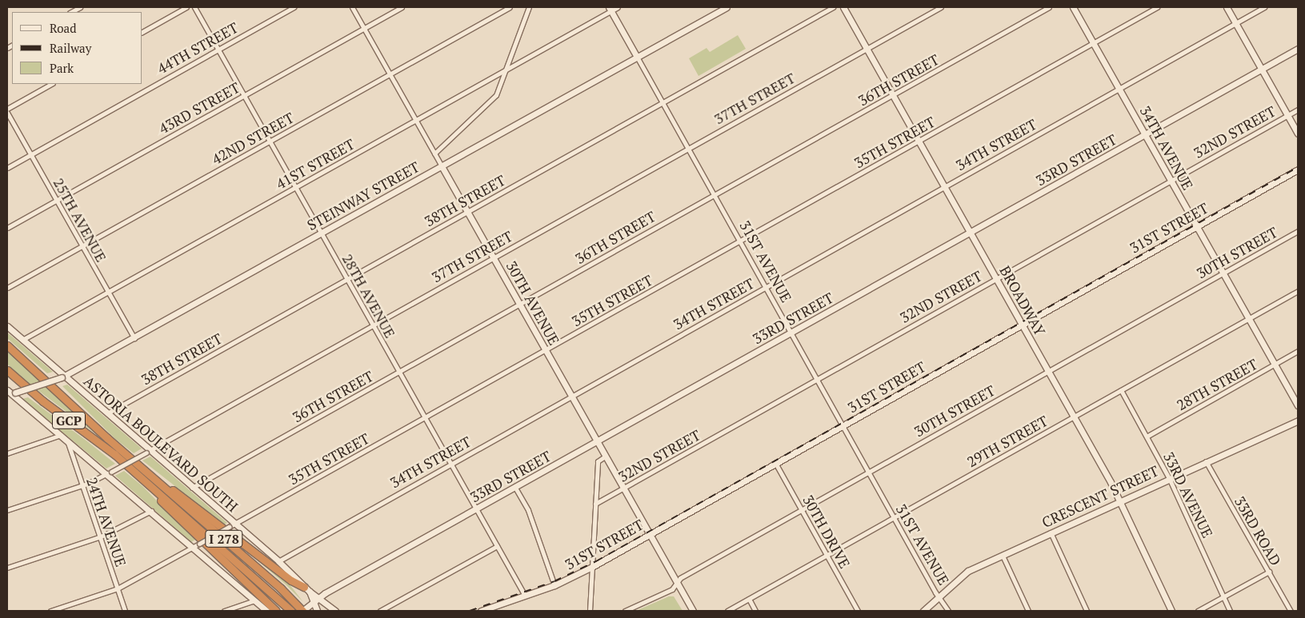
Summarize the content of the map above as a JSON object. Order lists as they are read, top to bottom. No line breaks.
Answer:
{"streets":{"highway":["GCP","I 278"],"main road":["34TH AVENUE","33RD STREET","STEINWAY STREET","31ST STREET","31ST AVENUE","BROADWAY","30TH AVENUE","ASTORIA BOULEVARD SOUTH","CRESCENT STREET"],"street":["44TH STREET","36TH STREET","37TH STREET","43RD STREET","32ND STREET","42ND STREET","35TH STREET","34TH STREET","41ST STREET","38TH STREET","25TH AVENUE","30TH STREET","28TH AVENUE","28TH STREET","29TH STREET","33RD AVENUE","24TH AVENUE","33RD ROAD","30TH DRIVE"]},"crossings":[["44TH STREET","25TH AVENUE"],["44TH STREET","28TH AVENUE"],["36TH STREET","31ST AVENUE"],["36TH STREET","28TH AVENUE"],["36TH STREET","BROADWAY"],["36TH STREET","30TH AVENUE"],["36TH STREET","ASTORIA BOULEVARD SOUTH"],["37TH STREET","31ST AVENUE"],["37TH STREET","28TH AVENUE"],["37TH STREET","BROADWAY"],["37TH STREET","30TH AVENUE"],["37TH STREET","ASTORIA BOULEVARD SOUTH"],["37TH STREET","24TH AVENUE"],["43RD STREET","25TH AVENUE"],["43RD STREET","28TH AVENUE"],["43RD STREET","30TH AVENUE"],["32ND STREET","34TH AVENUE"],["32ND STREET","31ST AVENUE"],["32ND STREET","BROADWAY"],["32ND STREET","30TH AVENUE"],["42ND STREET","25TH AVENUE"],["42ND STREET","28TH AVENUE"],["42ND STREET","30TH AVENUE"],["35TH STREET","34TH AVENUE"],["35TH STREET","31ST AVENUE"],["35TH STREET","28TH AVENUE"],["35TH STREET","BROADWAY"],["35TH STREET","30TH AVENUE"],["35TH STREET","ASTORIA BOULEVARD SOUTH"],["35TH STREET","24TH AVENUE"],["34TH STREET","34TH AVENUE"],["34TH STREET","31ST AVENUE"],["34TH STREET","28TH AVENUE"],["34TH STREET","BROADWAY"],["34TH STREET","30TH AVENUE"],["34TH STREET","ASTORIA BOULEVARD SOUTH"],["34TH AVENUE","33RD STREET"],["34TH AVENUE","31ST STREET"],["34TH AVENUE","30TH STREET"],["34TH AVENUE","28TH STREET"],["34TH AVENUE","29TH STREET"],["33RD STREET","31ST AVENUE"],["33RD STREET","28TH AVENUE"],["33RD STREET","BROADWAY"],["33RD STREET","30TH AVENUE"],["33RD STREET","ASTORIA BOULEVARD SOUTH"],["33RD STREET","I 278"],["41ST STREET","25TH AVENUE"],["41ST STREET","31ST AVENUE"],["41ST STREET","28TH AVENUE"],["41ST STREET","30TH AVENUE"],["41ST STREET","ASTORIA BOULEVARD SOUTH"],["STEINWAY STREET","25TH AVENUE"],["STEINWAY STREET","31ST AVENUE"],["STEINWAY STREET","28TH AVENUE"],["STEINWAY STREET","30TH AVENUE"],["STEINWAY STREET","ASTORIA BOULEVARD SOUTH"],["38TH STREET","31ST AVENUE"],["38TH STREET","28TH AVENUE"],["38TH STREET","30TH AVENUE"],["38TH STREET","ASTORIA BOULEVARD SOUTH"],["31ST STREET","31ST AVENUE"],["31ST STREET","28TH AVENUE"],["31ST STREET","BROADWAY"],["31ST STREET","30TH AVENUE"],["31ST STREET","30TH DRIVE"],["30TH STREET","31ST AVENUE"],["30TH STREET","BROADWAY"],["30TH STREET","30TH AVENUE"],["30TH STREET","30TH DRIVE"],["31ST AVENUE","29TH STREET"],["31ST AVENUE","CRESCENT STREET"],["BROADWAY","29TH STREET"],["BROADWAY","CRESCENT STREET"],["28TH STREET","33RD AVENUE"],["29TH STREET","33RD AVENUE"],["29TH STREET","30TH DRIVE"],["33RD AVENUE","CRESCENT STREET"],["CRESCENT STREET","33RD ROAD"]],"legend":["Road","Railway","Park"]}
